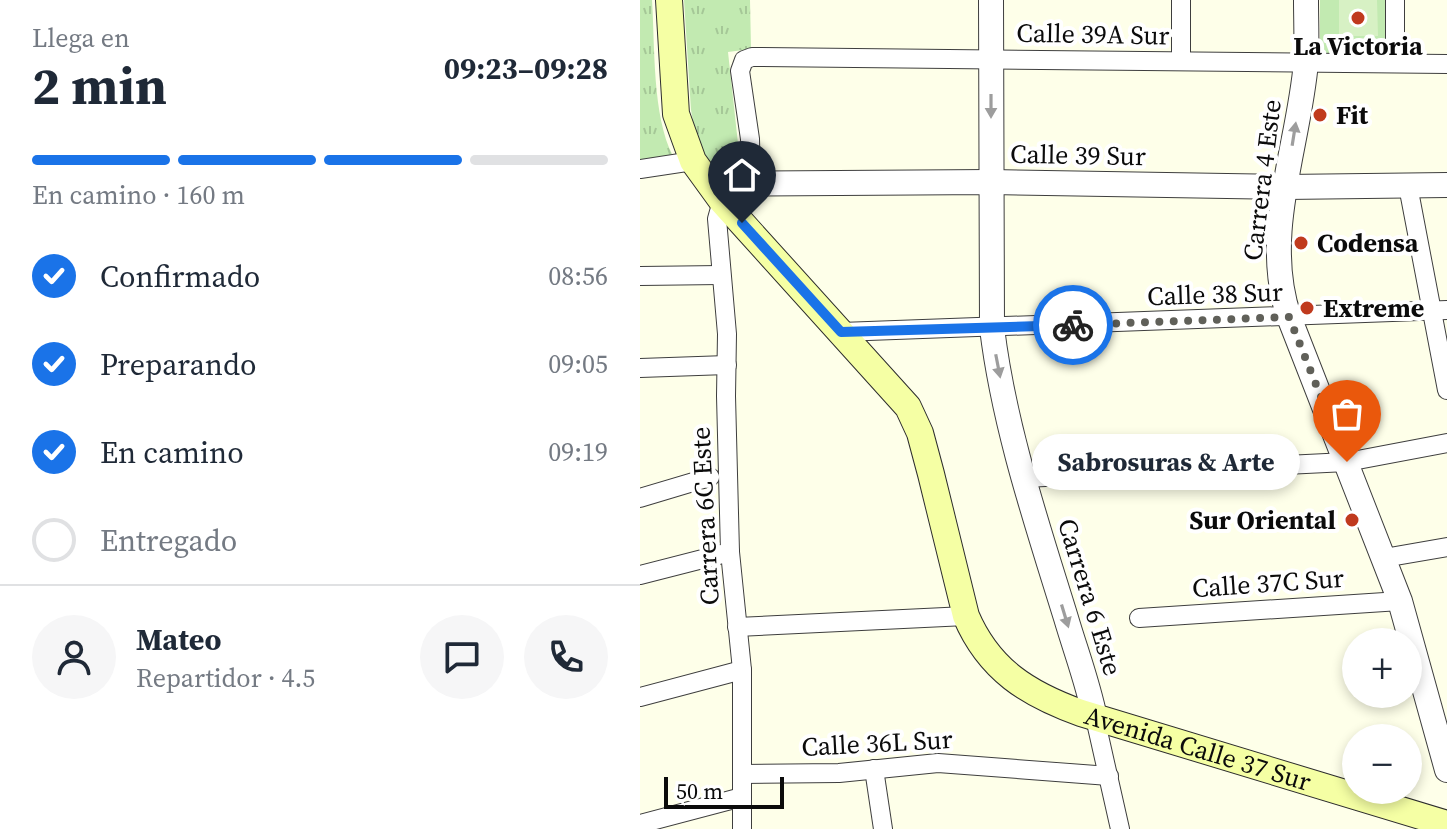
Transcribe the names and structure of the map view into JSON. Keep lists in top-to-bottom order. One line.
{"streets":{"main road":["Avenida Calle 37 Sur"],"street":["Calle 39A Sur","Calle 39 Sur","Carrera 4 Este","Calle 38 Sur","Carrera 6C Este","Calle 37C Sur","Carrera 6 Este","Calle 36L Sur"]},"crossings":[["Calle 39A Sur","Calle 39 Sur"],["Calle 39A Sur","Carrera 4 Este"],["Calle 39A Sur","Carrera 6 Este"],["Calle 39 Sur","Carrera 4 Este"],["Calle 39 Sur","Carrera 6C Este"],["Calle 39 Sur","Carrera 6 Este"],["Carrera 4 Este","Calle 38 Sur"],["Carrera 4 Este","Calle 37C Sur"],["Calle 38 Sur","Carrera 6 Este"],["Carrera 6C Este","Calle 36L Sur"],["Carrera 6 Este","Calle 36L Sur"],["Carrera 6 Este","Avenida Calle 37 Sur"]],"one_way":["Carrera 6 Este"],"places":["La Victoria","Fit","Codensa","Extreme","Sabrosuras & Arte","Sur Oriental"],"scale_bar":"50 m","page":{"heading":["2 min","Llega en","09:23–09:28"],"panel":["Mateo","Repartidor · 4.5"],"bar":"En camino · 160 m","list":[["Confirmado","08:56"],["Preparando","09:05"],["En camino","09:19"],"Entregado"],"bubble":"Sabrosuras & Arte","map_buttons":["+","−"],"scale":"50 m"}}
